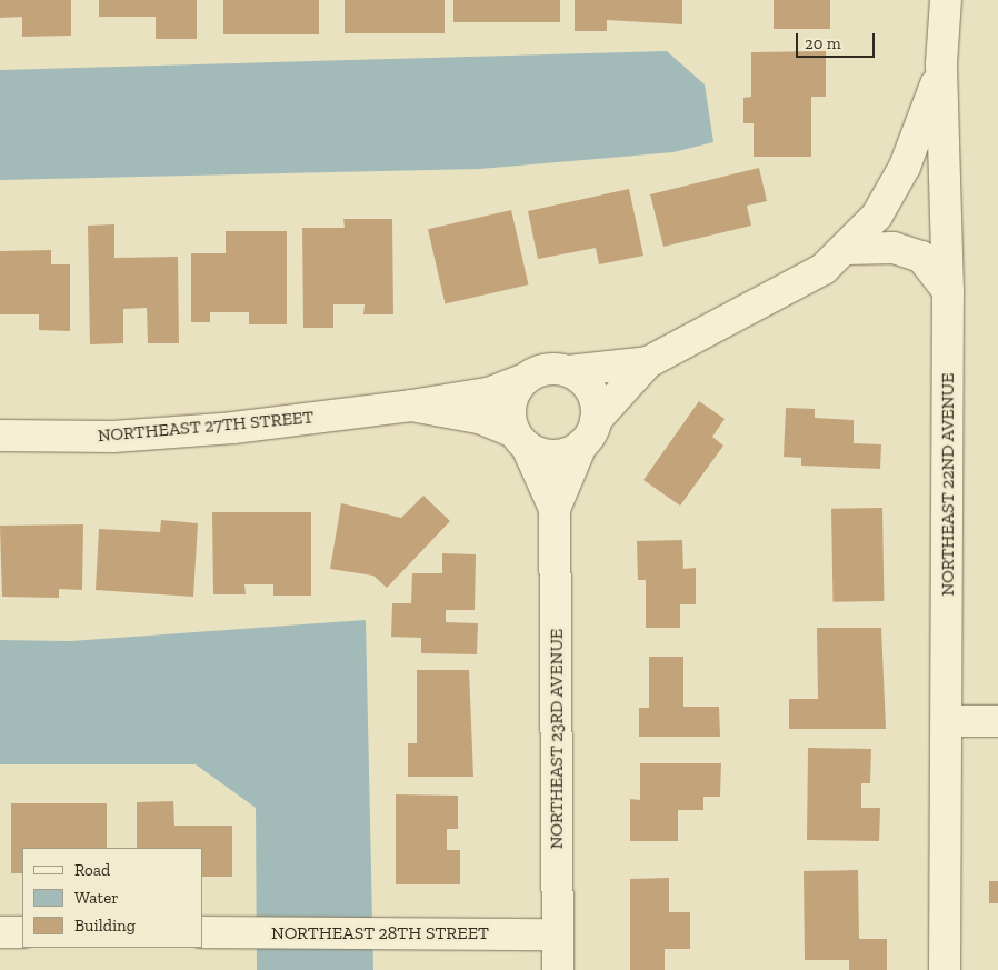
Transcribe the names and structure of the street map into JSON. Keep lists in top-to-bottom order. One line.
{"streets":{"street":["NORTHEAST 27TH STREET","NORTHEAST 22ND AVENUE","NORTHEAST 23RD AVENUE","NORTHEAST 28TH STREET"]},"crossings":[["NORTHEAST 27TH STREET","NORTHEAST 23RD AVENUE"],["NORTHEAST 23RD AVENUE","NORTHEAST 28TH STREET"]],"legend":["Road","Water","Building"],"scale_bar":"20 m"}
